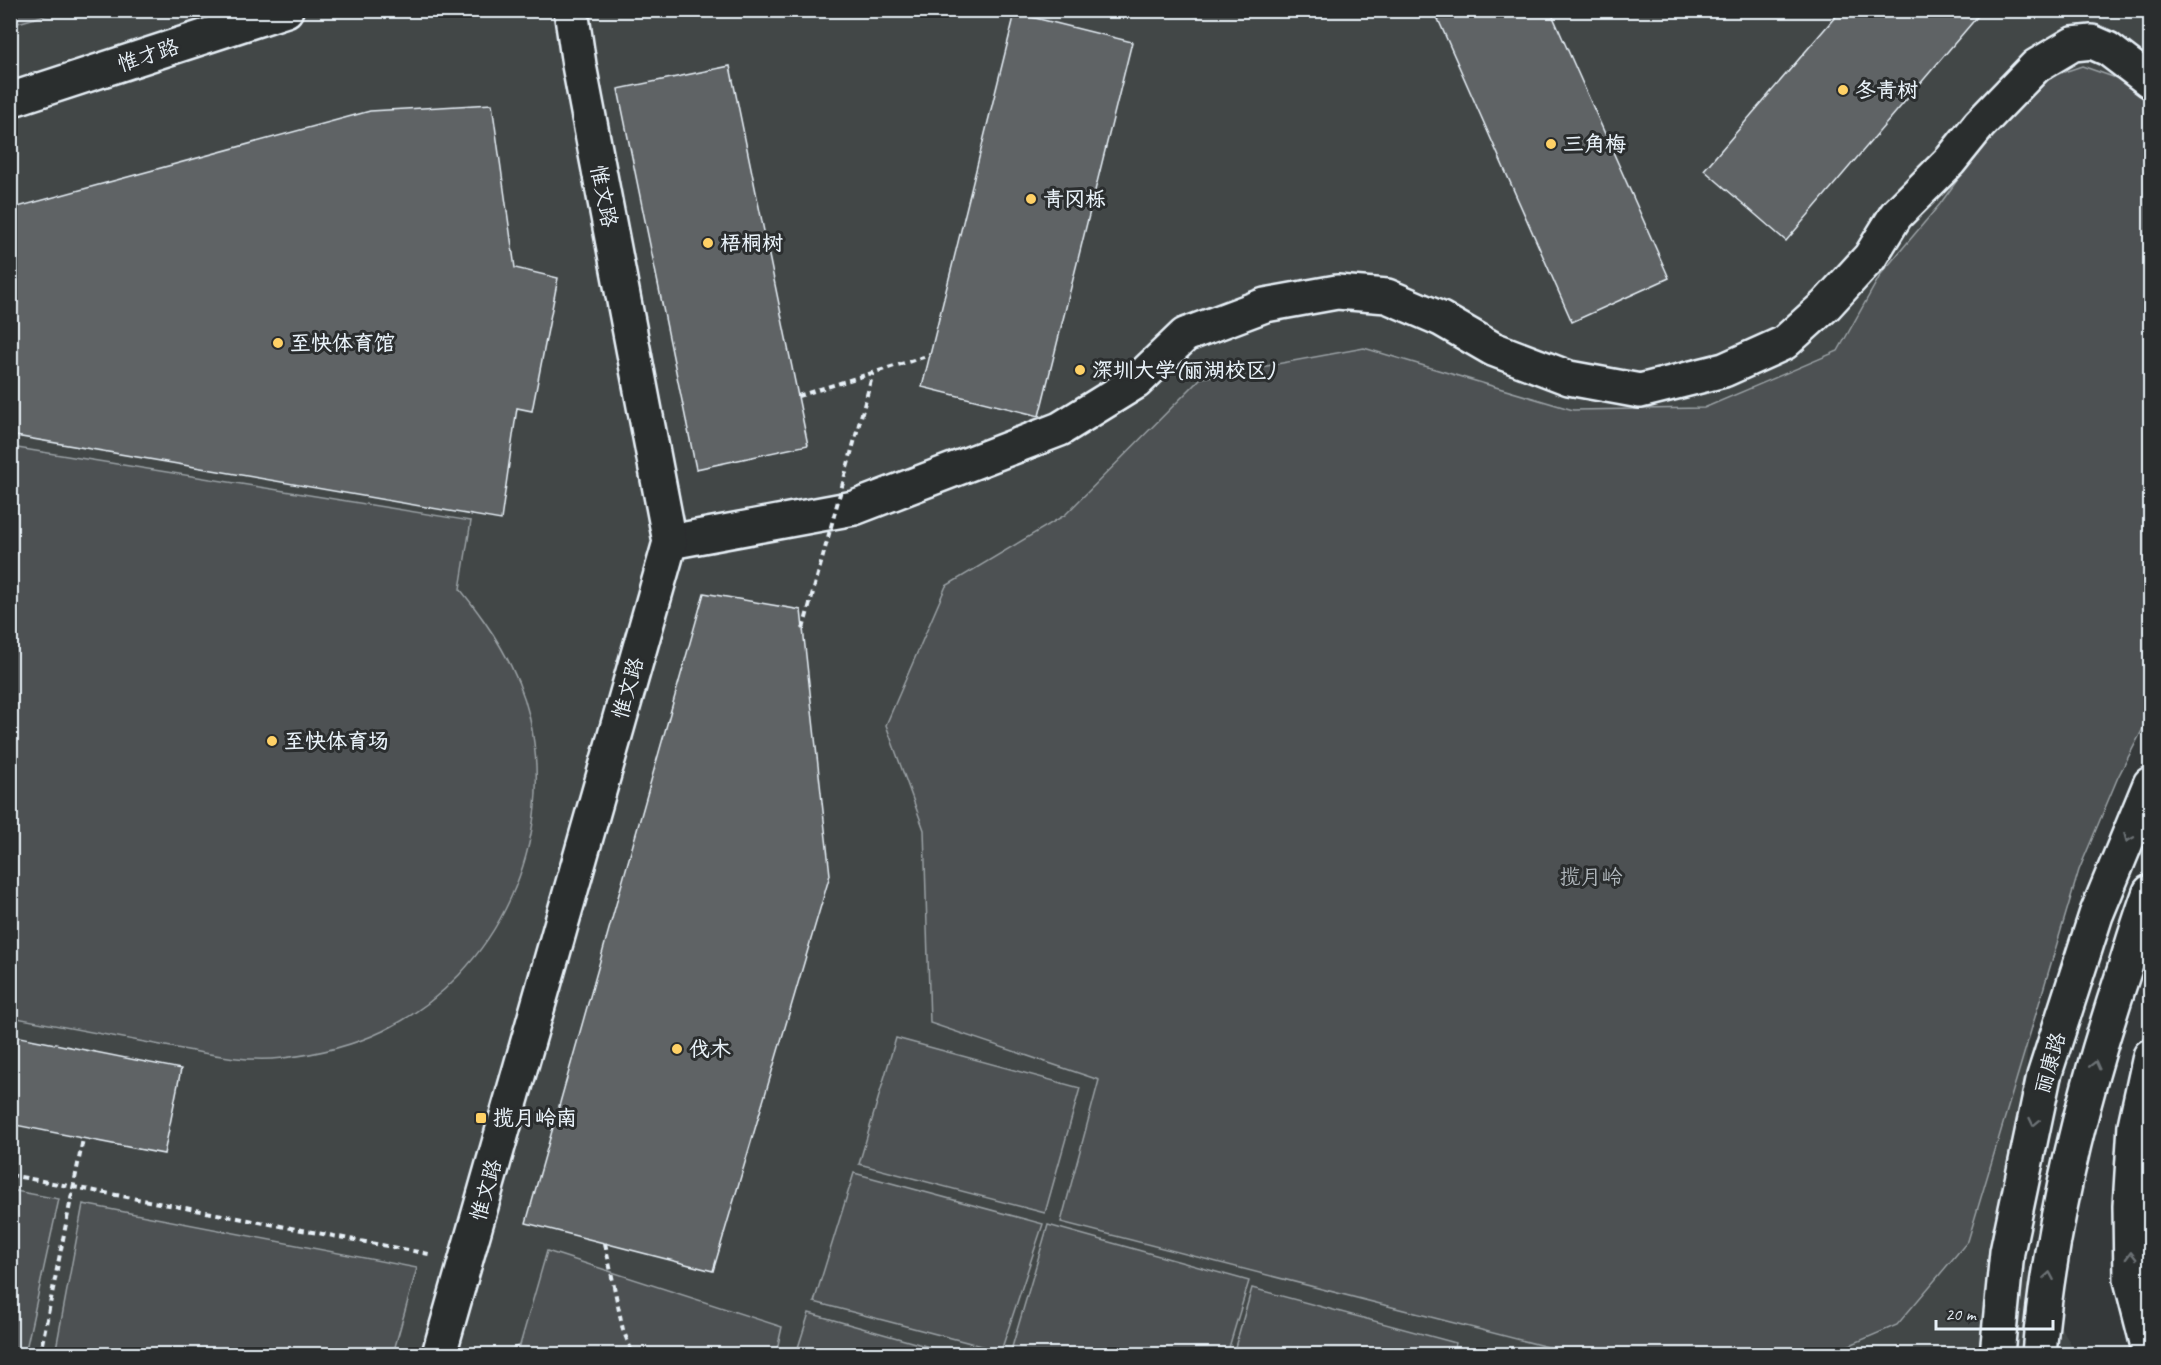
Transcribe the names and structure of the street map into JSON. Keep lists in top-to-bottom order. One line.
{"streets":{"street":["惟才路","惟文路","丽康路"]},"parks":["揽月岭"],"places":{"other":["冬青树","三角梅","青冈栎","梧桐树","至快体育馆","深圳大学(丽湖校区)","至快体育场","伐木"],"transit":["揽月岭南"]},"scale_bar":"20 m"}
